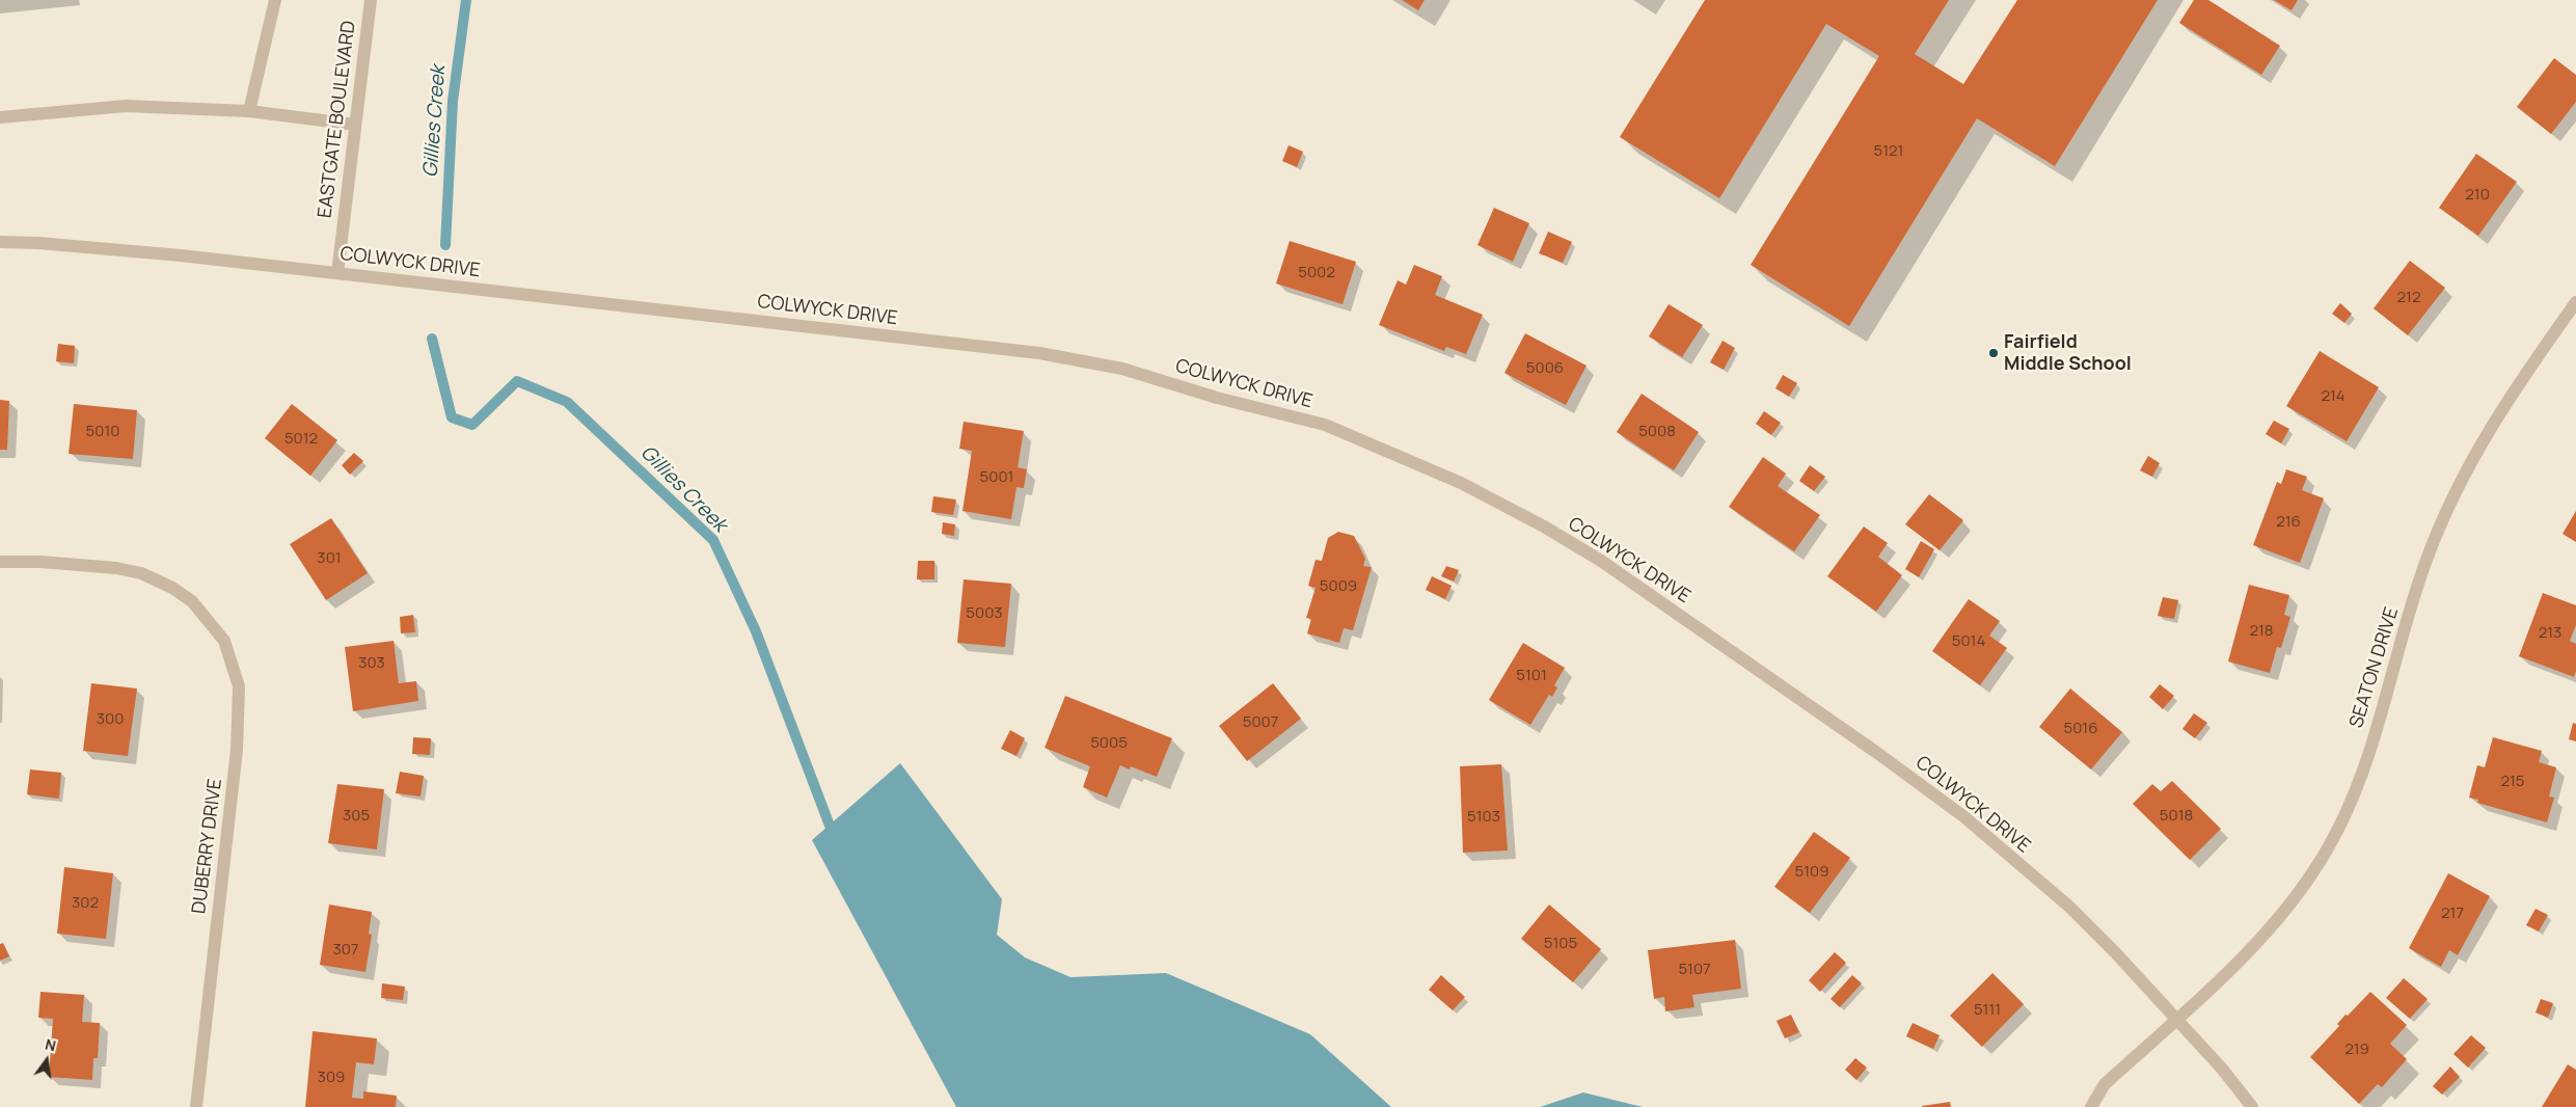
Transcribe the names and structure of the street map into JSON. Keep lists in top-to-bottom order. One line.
{"streets":{"street":["EASTGATE BOULEVARD","COLWYCK DRIVE","SEATON DRIVE","DUBERRY DRIVE"]},"crossings":[["EASTGATE BOULEVARD","COLWYCK DRIVE"],["COLWYCK DRIVE","SEATON DRIVE"]],"water":["Gillies Creek"],"places":["Fairfield Middle School"],"house_numbers":["5121","210","5002","212","5006","214","5010","5008","5012","5001","216","301","5009","5003","218","213","5014","303","5101","300","5007","5016","5005","215","305","5018","5103","5109","302","217","5105","307","5107","5111","219","309"],"north":"top"}
